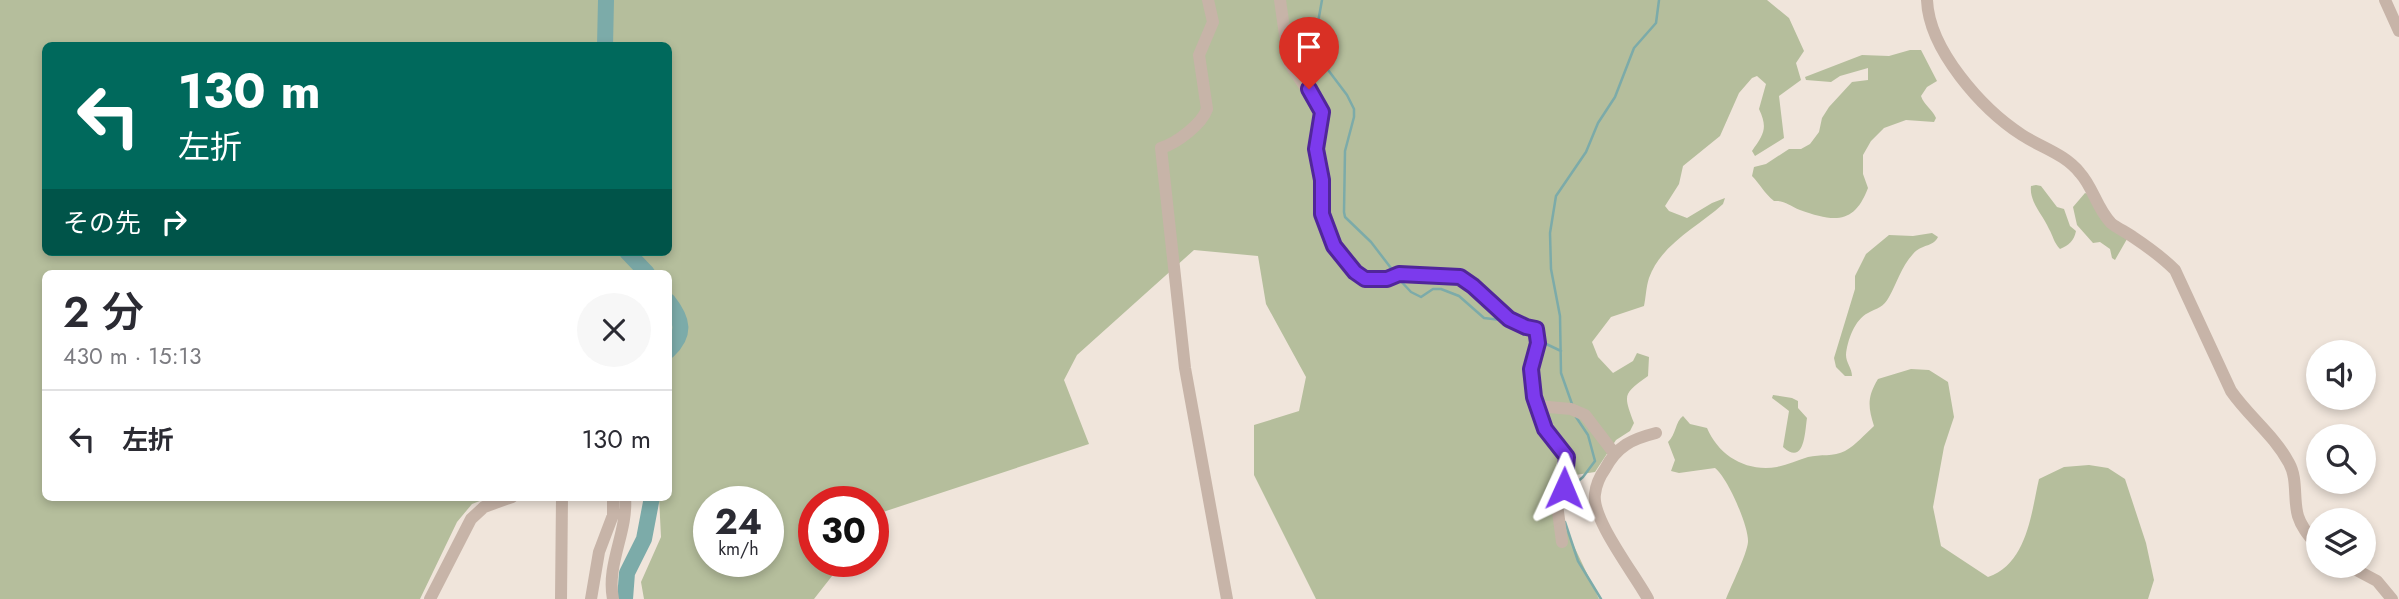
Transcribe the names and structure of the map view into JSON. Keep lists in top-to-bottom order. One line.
{"page":{"turn":["130 m","左折"],"then":"その先","heading":["2 分","430 m · 15:13"],"list":[{"name":"左折","value":"130 m"}],"speed":"24 km/h","limit":"30"}}
